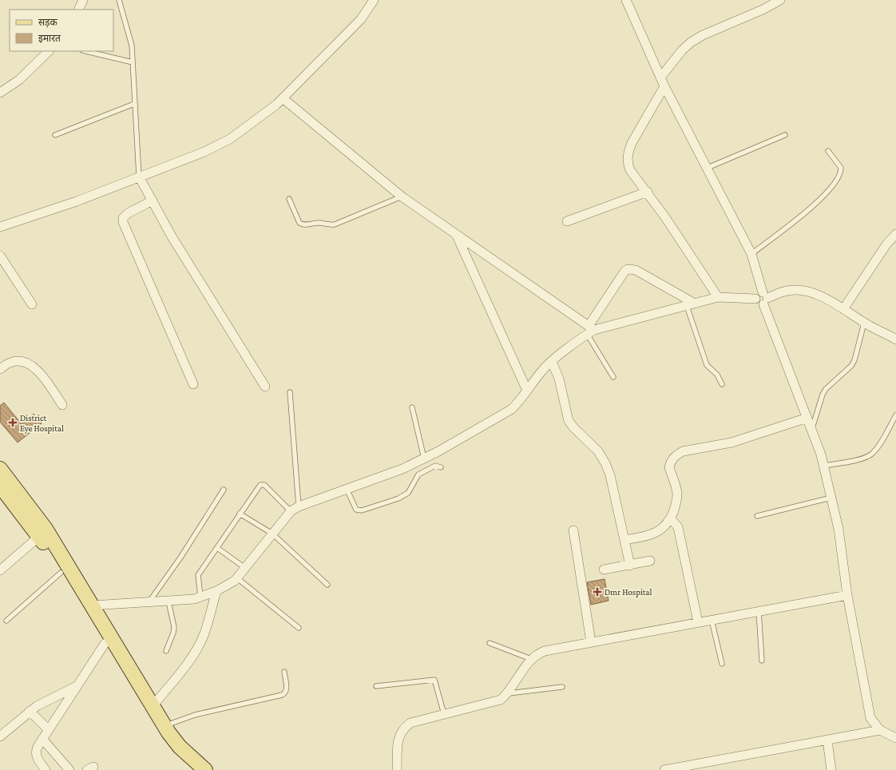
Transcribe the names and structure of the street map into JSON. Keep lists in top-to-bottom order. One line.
{"places":{"health":["District Eye Hospital","Dmr Hospital"]},"legend":["सड़क","इमारत"]}
